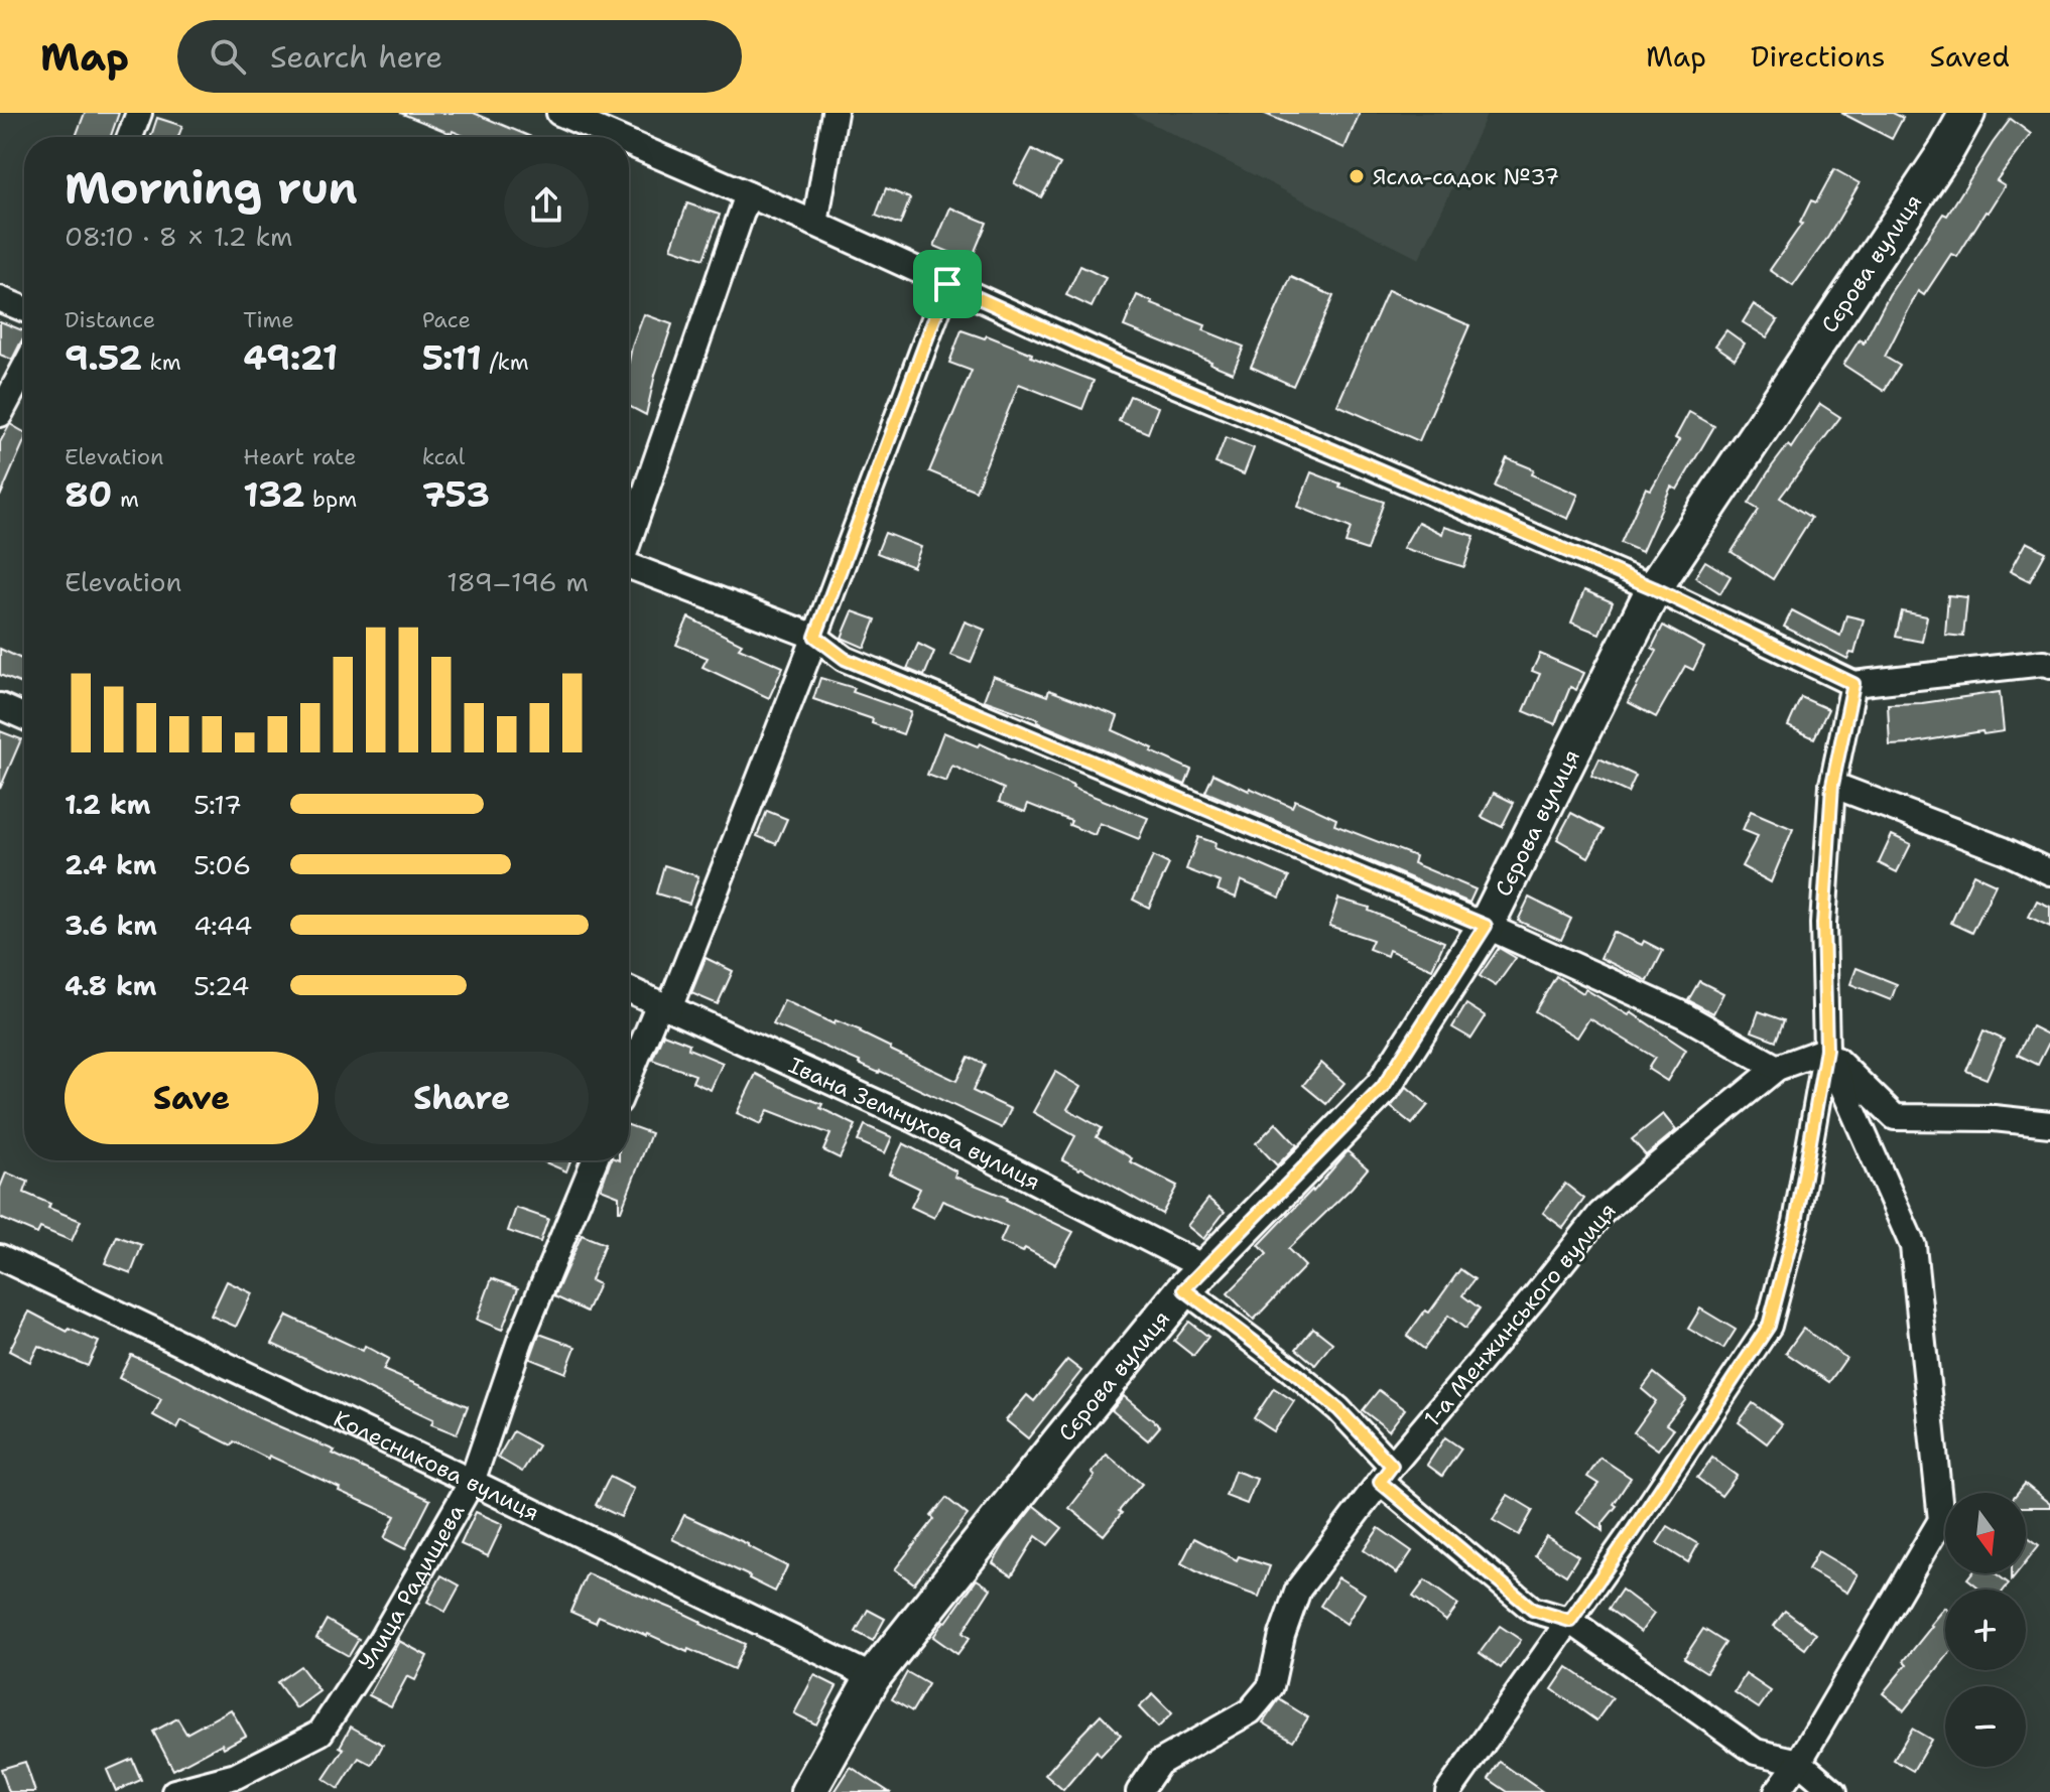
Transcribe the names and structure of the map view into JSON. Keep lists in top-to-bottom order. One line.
{"streets":{"street":["Сєрова вулиця","Івана Земнухова вулиця","1-а Менжинського вулиця","Колесникова вулиця","Улица Радищева"]},"crossings":[["Сєрова вулиця","Івана Земнухова вулиця"],["Сєрова вулиця","Колесникова вулиця"],["Івана Земнухова вулиця","1-а Менжинського вулиця"],["Колесникова вулиця","Улица Радищева"]],"places":["Ясла-садок №37"],"north":"bottom","page":{"header":"Map","search":"Search here","nav":["Map","Directions","Saved"],"heading":["Morning run","08:10 · 8 × 1.2 km"],"stats":[["Distance","9.52 km"],["Time","49:21"],["Pace","5:11 /km"],["Elevation","80 m"],["Heart rate","132 bpm"],["kcal","753"]],"chart":["Elevation","189–196 m"],"list":[{"name":"1.2 km","note":"5:17"},{"name":"2.4 km","note":"5:06"},{"name":"3.6 km","note":"4:44"},{"name":"4.8 km","note":"5:24"}],"buttons":["Save","Share"],"map_buttons":["+","−"]}}
